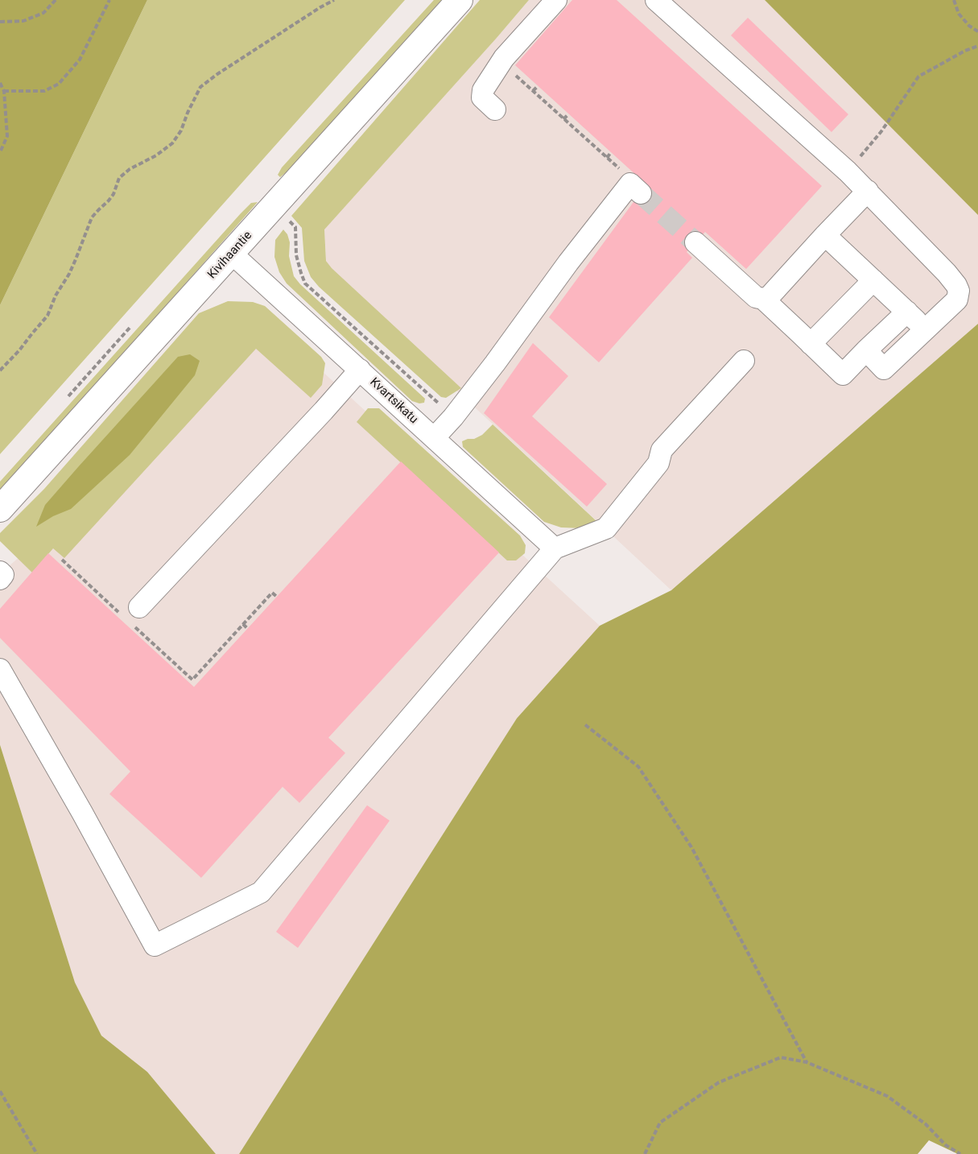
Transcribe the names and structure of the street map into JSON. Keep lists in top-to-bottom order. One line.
{"streets":{"main road":["Kivihaantie"],"street":["Kvartsikatu"]},"crossings":[["Kivihaantie","Kvartsikatu"]]}
